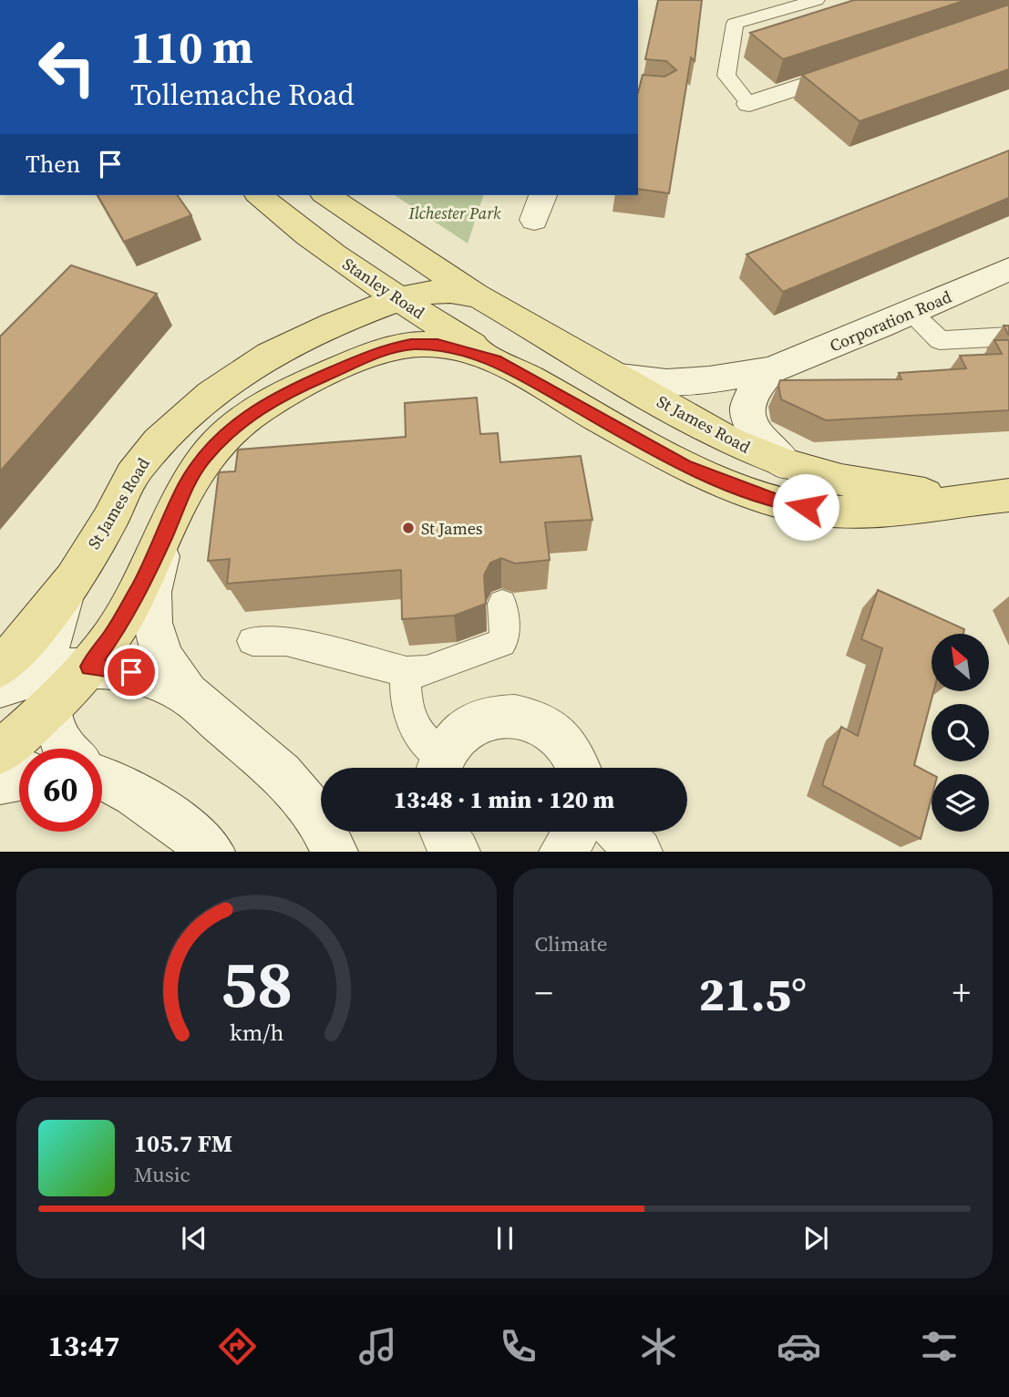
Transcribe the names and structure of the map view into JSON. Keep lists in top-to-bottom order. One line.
{"streets":{"main road":["Stanley Road","St James Road"],"street":["Corporation Road"]},"crossings":[["Stanley Road","St James Road"],["Corporation Road","St James Road"]],"parks":["Ilchester Park"],"places":["St James"],"north":"top left","page":{"turn":["110 m","Tollemache Road"],"then":"Then","limit":"60","trip":"13:48 · 1 min · 120 m","tile":"Climate","heat":["−","21.5°","+"],"song":["105.7 FM","Music"],"tabs":"13:47","gauge":["58","km/h"]}}
